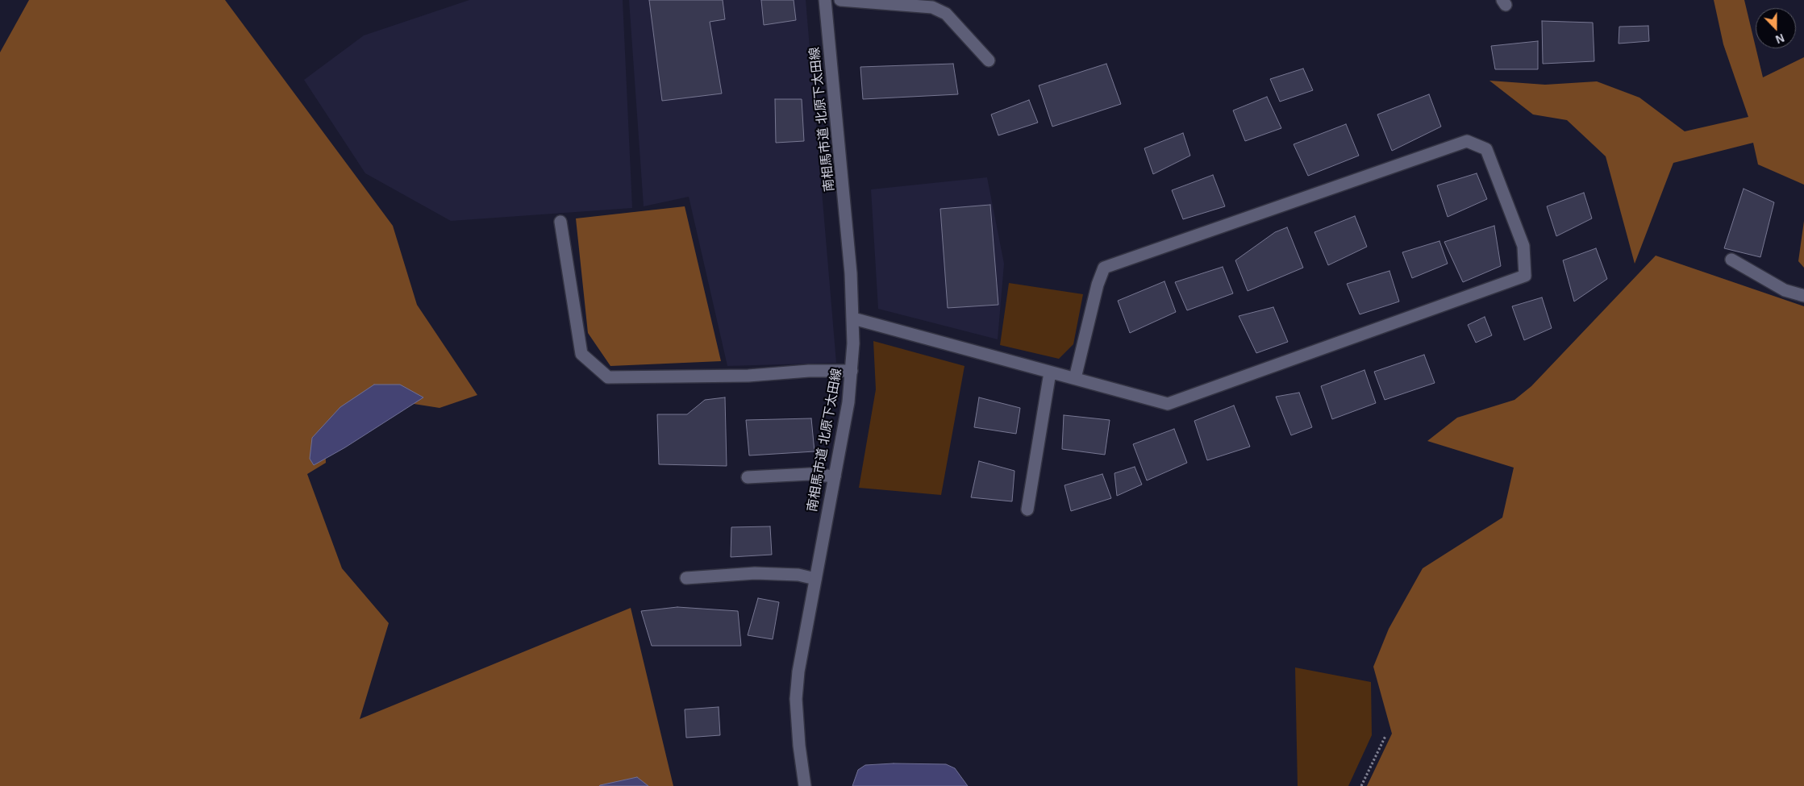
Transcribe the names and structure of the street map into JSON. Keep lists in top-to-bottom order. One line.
{"streets":{"street":["南相馬市道 北原下太田線"]},"north":"bottom"}
